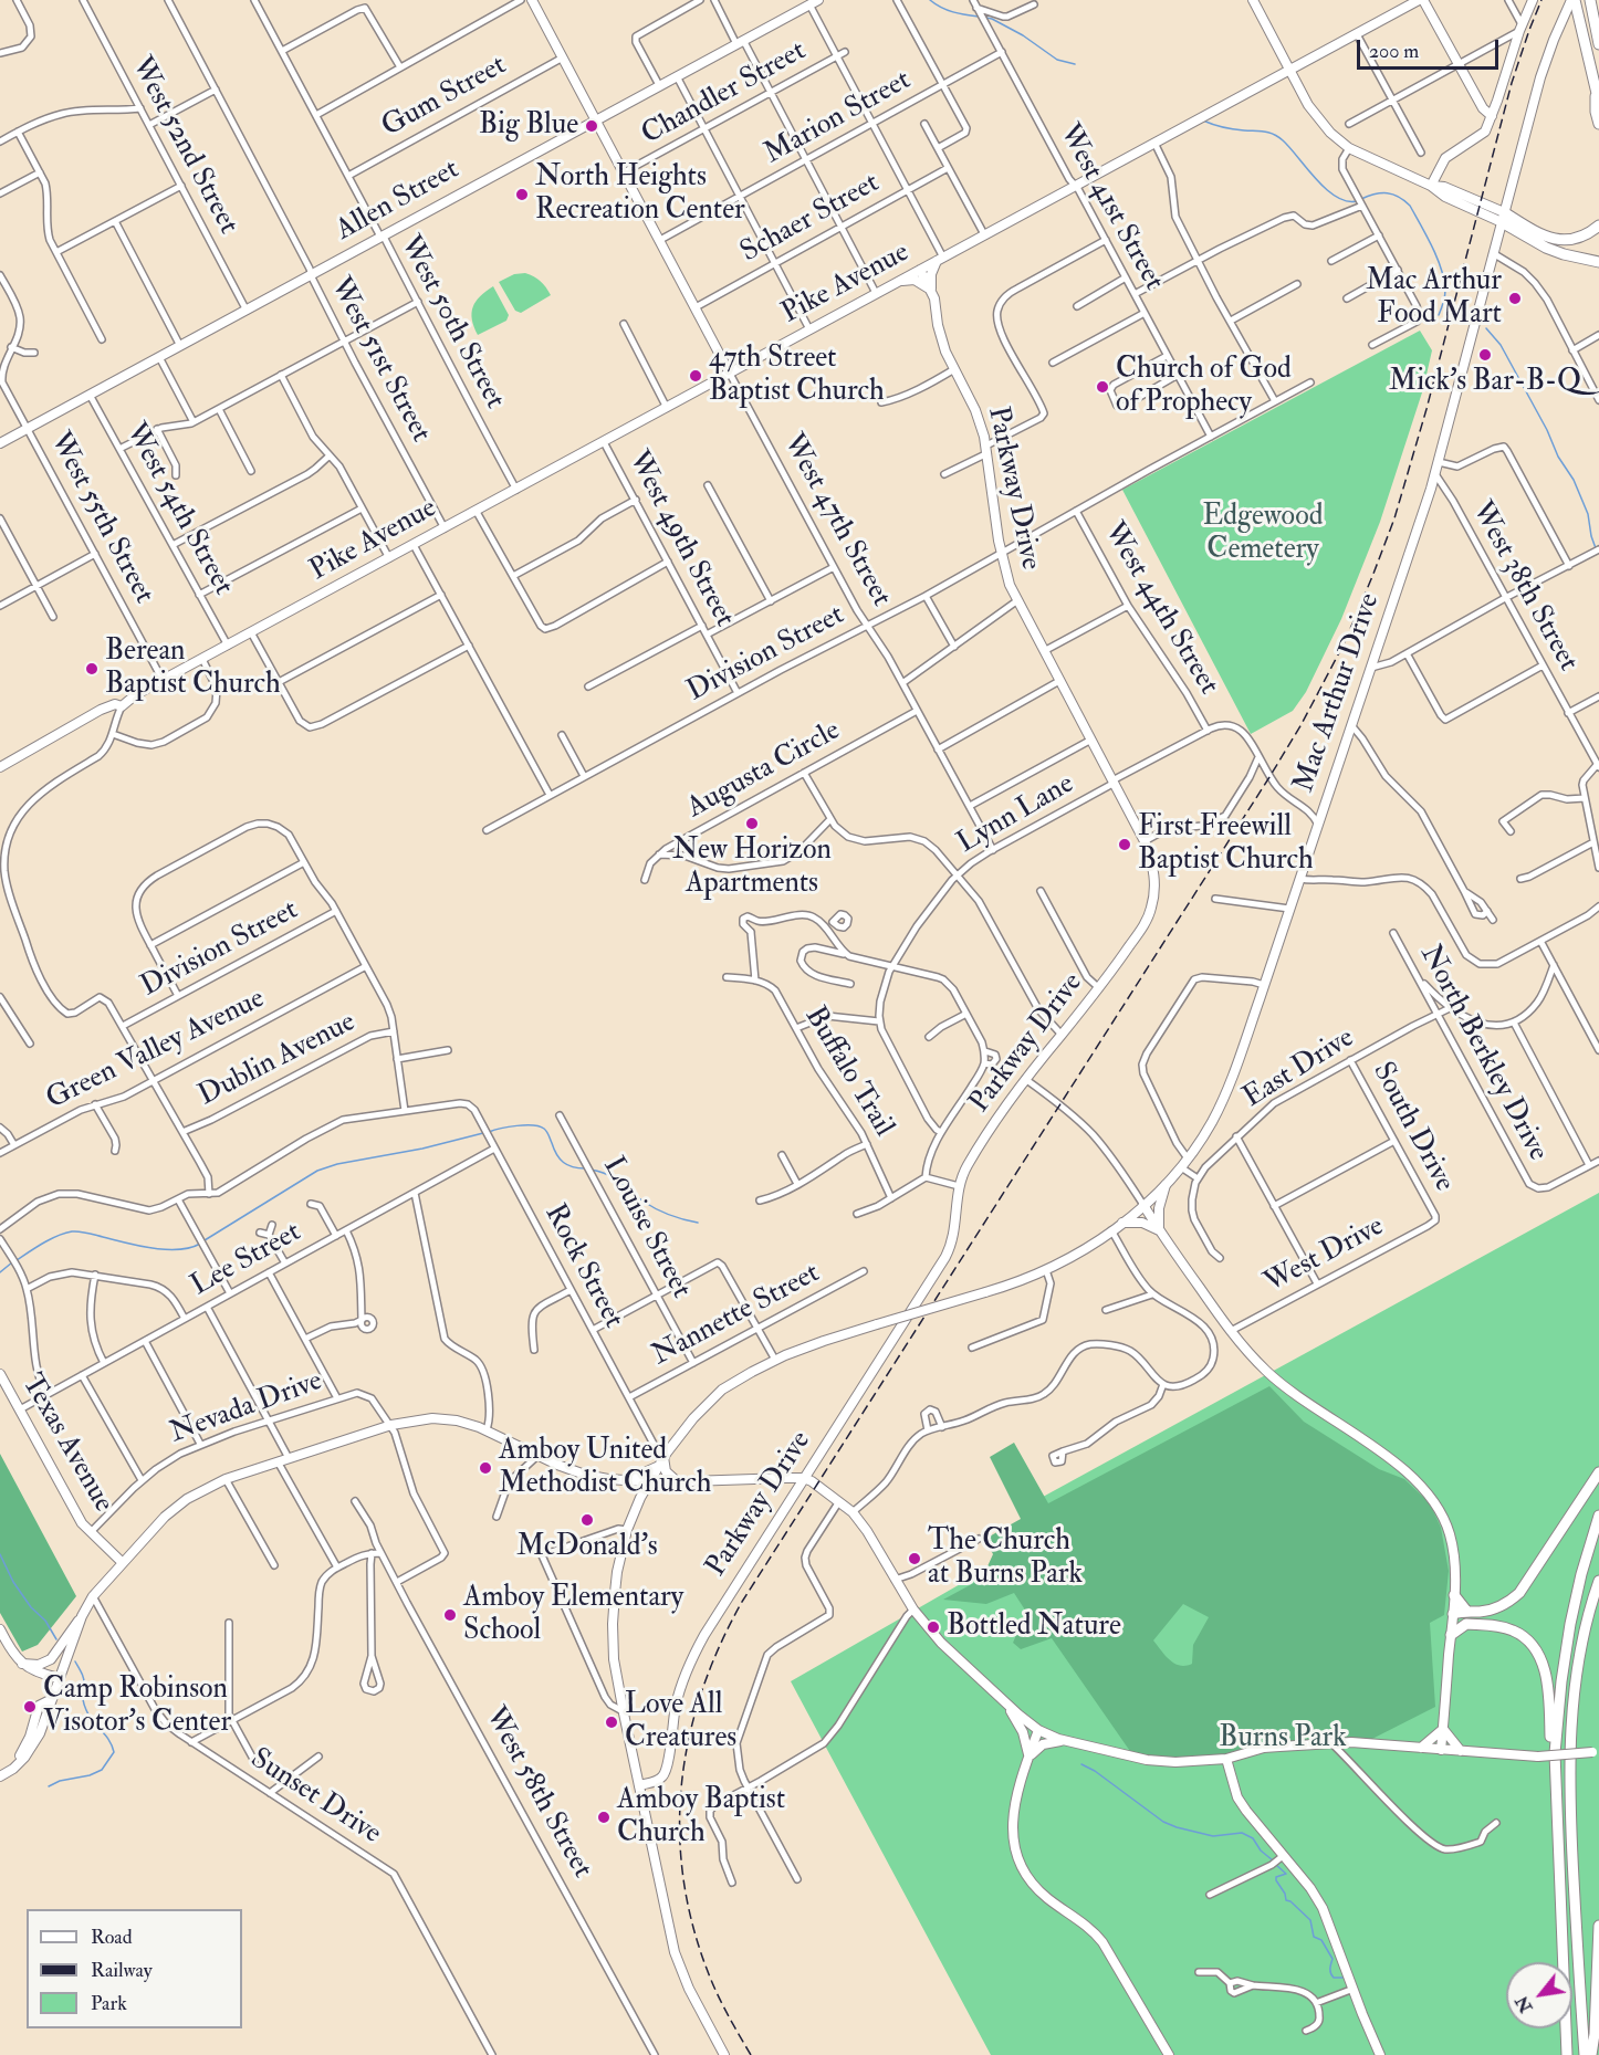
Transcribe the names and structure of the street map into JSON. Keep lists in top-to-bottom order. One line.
{"streets":{"main road":["Mac Arthur Drive"],"street":["Chandler Street","Gum Street","Marion Street","West 52nd Street","Allen Street","West 41st Street","Schaer Street","Pike Avenue","West 50th Street","West 51st Street","Parkway Drive","West 54th Street","West 55th Street","West 47th Street","West 49th Street","West 38th Street","West 44th Street","Division Street","Augusta Circle","Lynn Lane","Green Valley Avenue","North Berkley Drive","Dublin Avenue","East Drive","Buffalo Trail","South Drive","Louise Street","West Drive","Lee Street","Rock Street","Nannette Street","Nevada Drive","Texas Avenue","West 58th Street","Sunset Drive"]},"crossings":[["Chandler Street","West 47th Street"],["Gum Street","West 50th Street"],["Gum Street","West 47th Street"],["Marion Street","West 41st Street"],["Marion Street","West 47th Street"],["West 52nd Street","Allen Street"],["Allen Street","West 50th Street"],["Allen Street","West 51st Street"],["Allen Street","West 54th Street"],["Allen Street","West 55th Street"],["Allen Street","West 47th Street"],["West 41st Street","Pike Avenue"],["West 41st Street","Division Street"],["Schaer Street","West 47th Street"],["Pike Avenue","West 50th Street"],["Pike Avenue","West 51st Street"],["Pike Avenue","Parkway Drive"],["Pike Avenue","West 54th Street"],["Pike Avenue","West 55th Street"],["Pike Avenue","West 47th Street"],["Pike Avenue","West 49th Street"],["Parkway Drive","Division Street"],["Parkway Drive","Mac Arthur Drive"],["Parkway Drive","Lynn Lane"],["West 47th Street","Division Street"],["West 47th Street","Augusta Circle"],["West 47th Street","Lynn Lane"],["West 49th Street","Division Street"],["West 38th Street","Mac Arthur Drive"],["West 44th Street","Division Street"],["West 44th Street","Lynn Lane"],["Mac Arthur Drive","Lynn Lane"],["Mac Arthur Drive","Rock Street"],["North Berkley Drive","East Drive"],["East Drive","South Drive"],["South Drive","West Drive"],["Louise Street","Nannette Street"],["Lee Street","Rock Street"],["Lee Street","Texas Avenue"],["Rock Street","Nannette Street"],["Nevada Drive","Texas Avenue"]],"parks":["Edgewood Cemetery","Burns Park"],"places":["Big Blue","North Heights Recreation Center","Mac Arthur Food Mart","Mick's Bar-B-Q","47th Street Baptist Church","Church of God of Prophecy","Berean Baptist Church","New Horizon Apartments","First Freewill Baptist Church","Amboy United Methodist Church","McDonald's","The Church at Burns Park","Amboy Elementary School","Bottled Nature","Camp Robinson Visotor's Center","Love All Creatures","Amboy Baptist Church"],"legend":["Road","Railway","Park"],"scale_bar":"200 m","north":"bottom left"}
